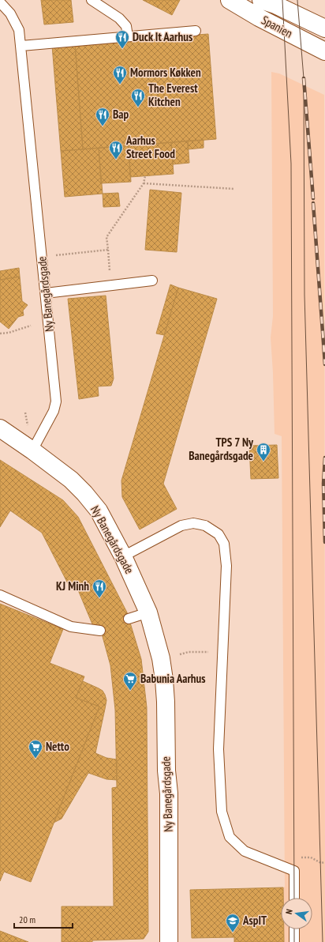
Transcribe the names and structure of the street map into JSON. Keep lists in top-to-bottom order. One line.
{"streets":{"street":["Spanien","Ny Banegårdsgade"]},"places":{"restaurant":["Duck It Aarhus","Mormors Køkken","The Everest Kitchen","Bap","Aarhus Street Food","KJ Minh"],"building":["TPS 7 Ny Banegårdsgade"],"supermarket":["Babunia Aarhus","Netto"],"school or university":["AspIT"]},"scale_bar":"20 m","north":"left"}
